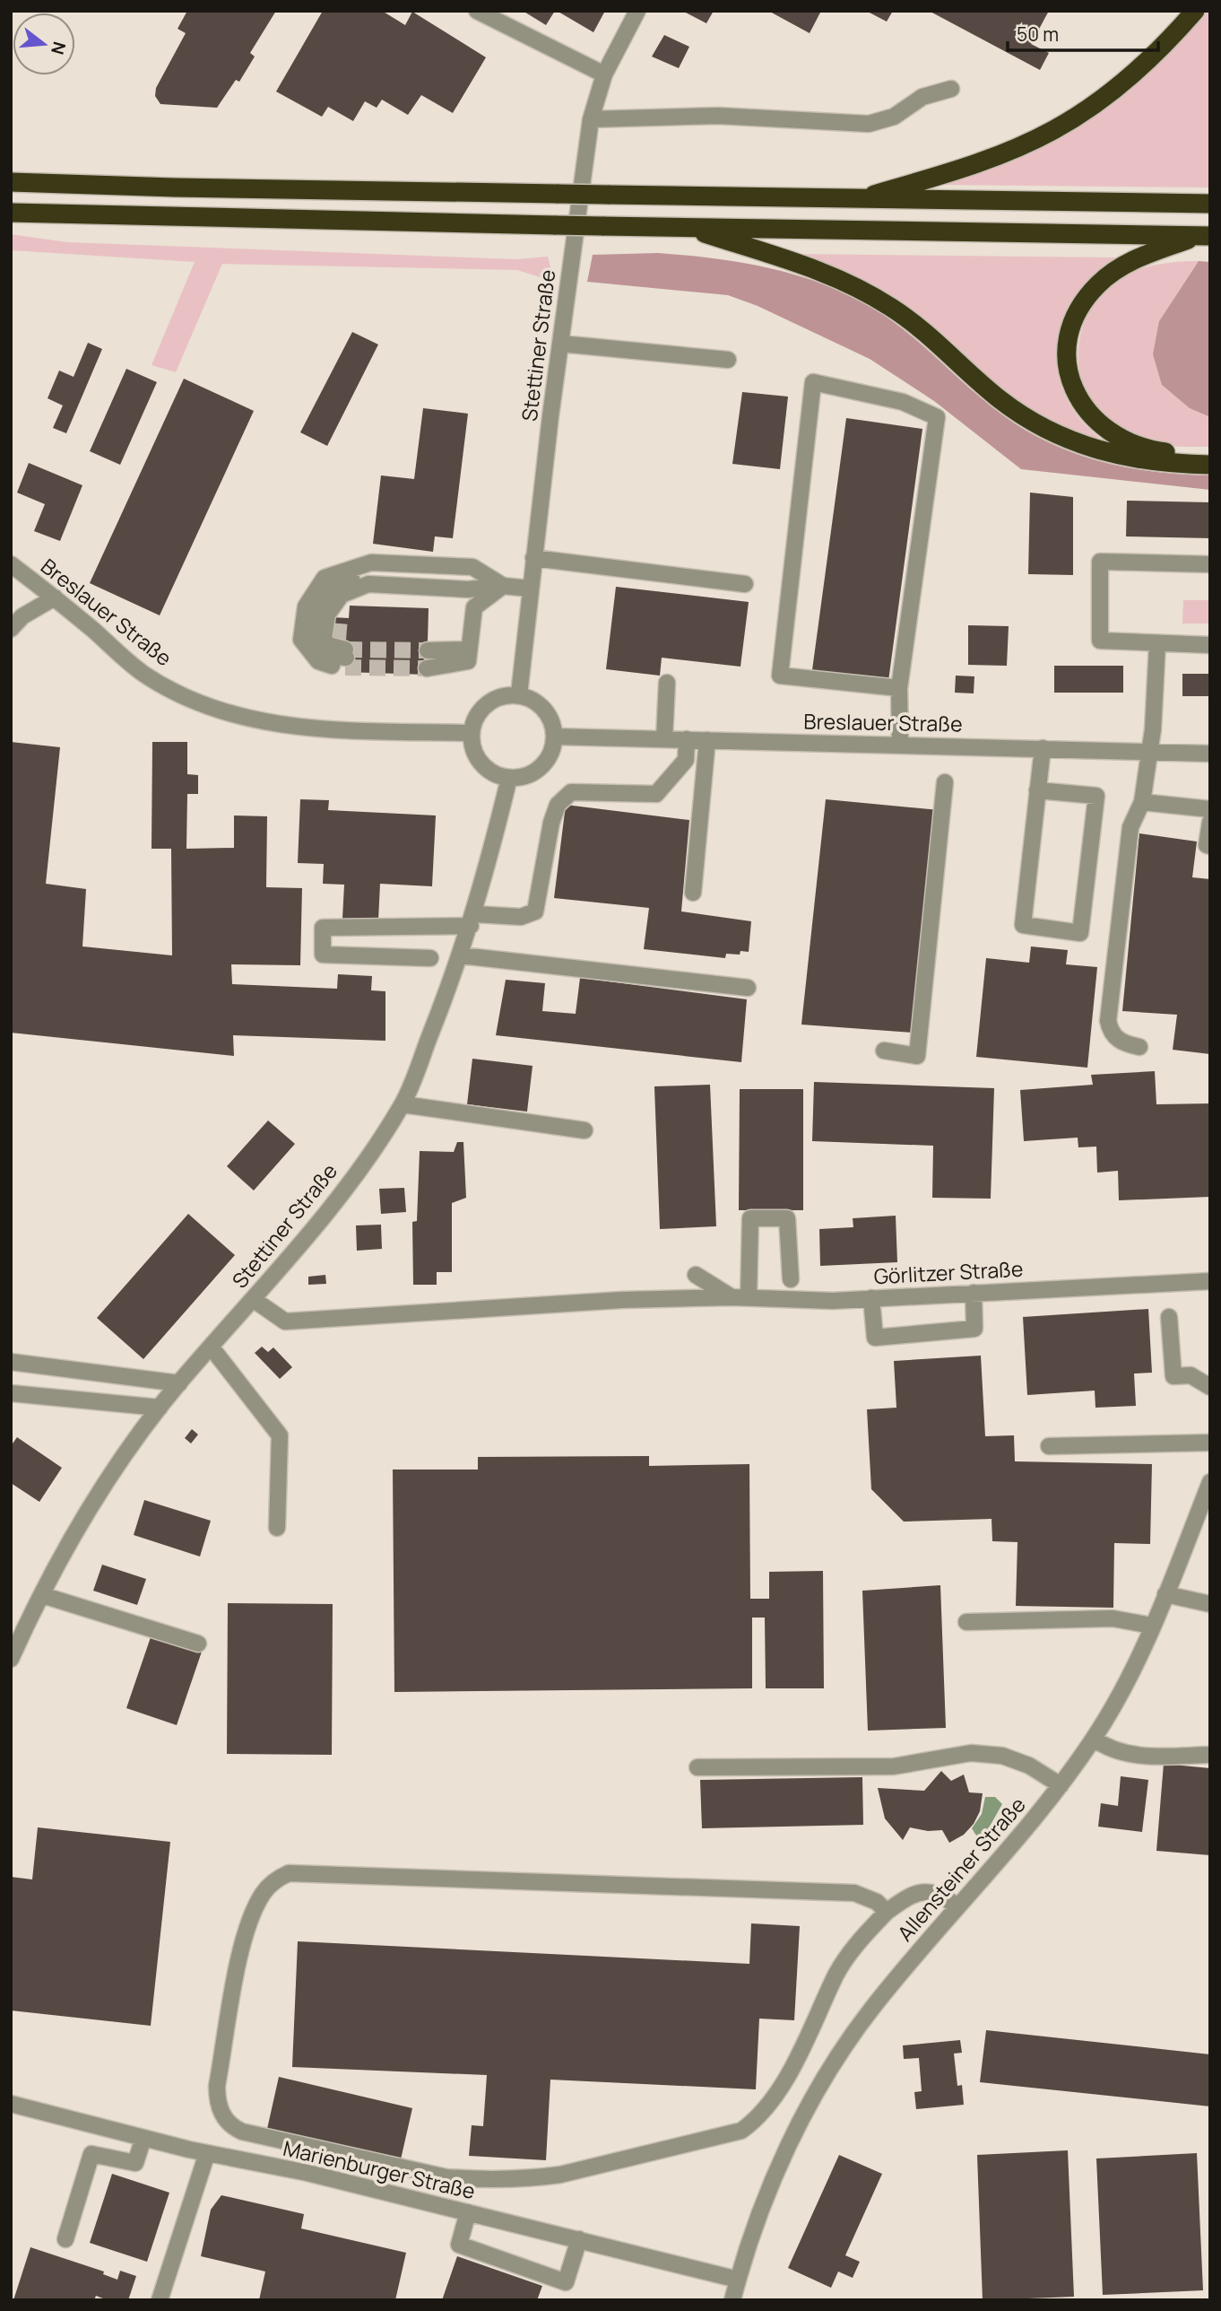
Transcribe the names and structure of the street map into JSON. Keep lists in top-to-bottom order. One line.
{"streets":{"street":["Stettiner Straße","Breslauer Straße","Görlitzer Straße","Allensteiner Straße","Marienburger Straße"]},"crossings":[["Stettiner Straße","Breslauer Straße"],["Allensteiner Straße","Marienburger Straße"]],"scale_bar":"50 m","north":"right"}
